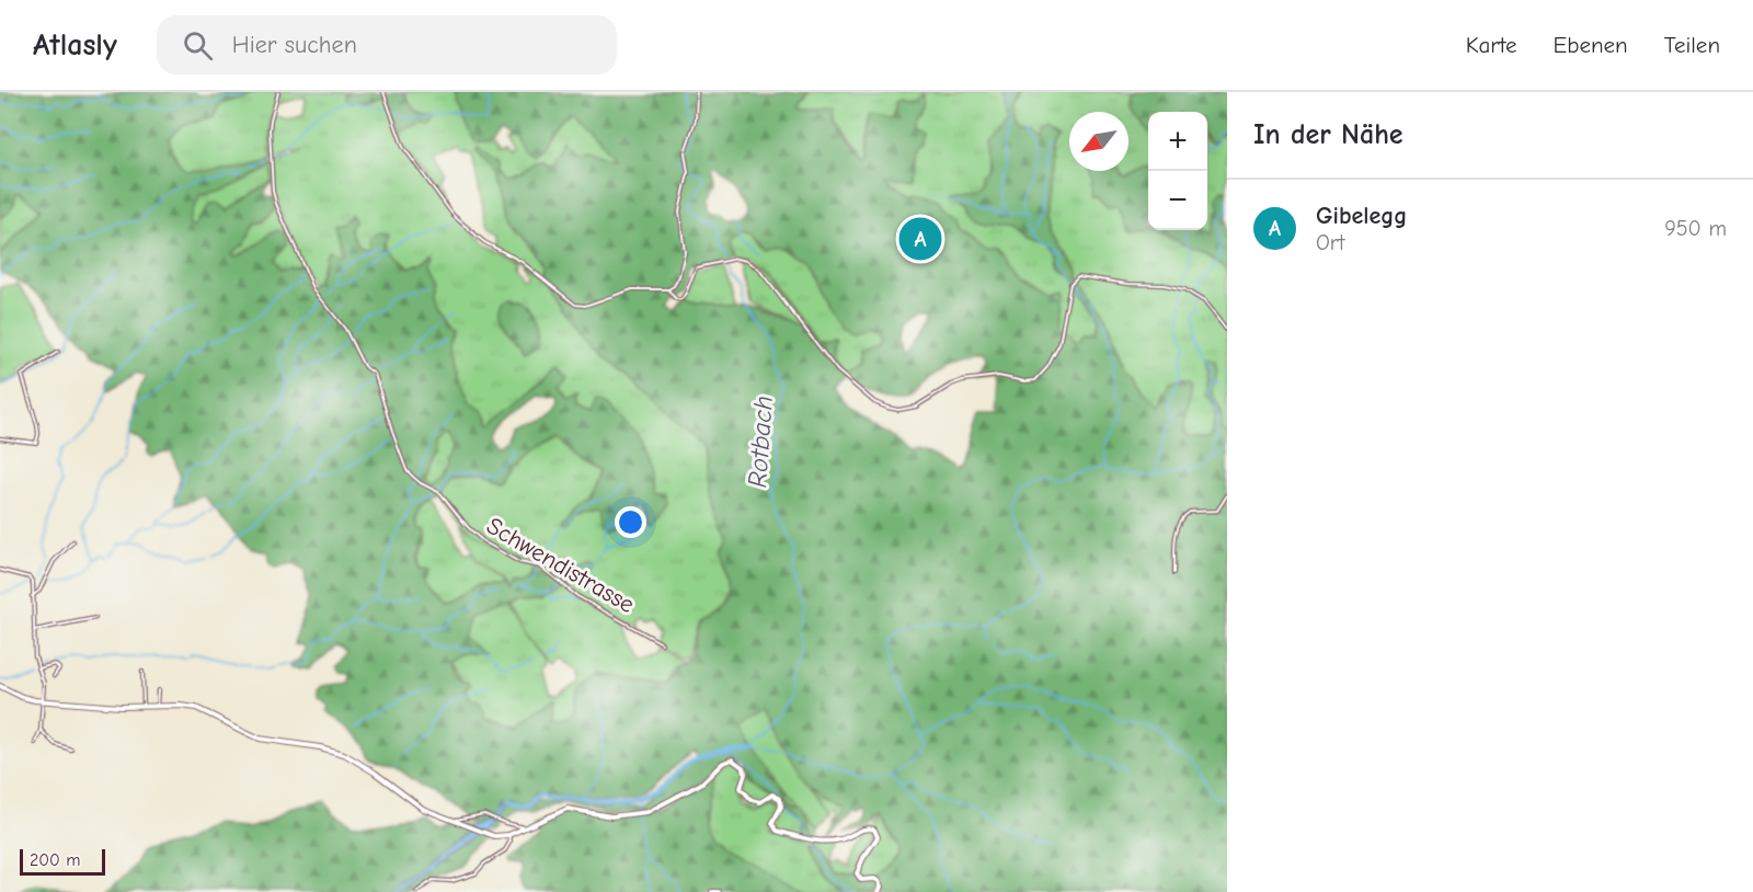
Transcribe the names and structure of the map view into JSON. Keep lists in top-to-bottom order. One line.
{"streets":{"street":["Schwendistrasse"]},"water":["Rotbach"],"scale_bar":"200 m","north":"bottom left","page":{"header":"Atlasly","search":"Hier suchen","nav":["Karte","Ebenen","Teilen"],"heading":"In der Nähe","map_buttons":["+","−"],"list":[{"mark":"A","name":"Gibelegg","note":"Ort","value":"950 m"}],"pins":"A","scale":"200 m"}}
